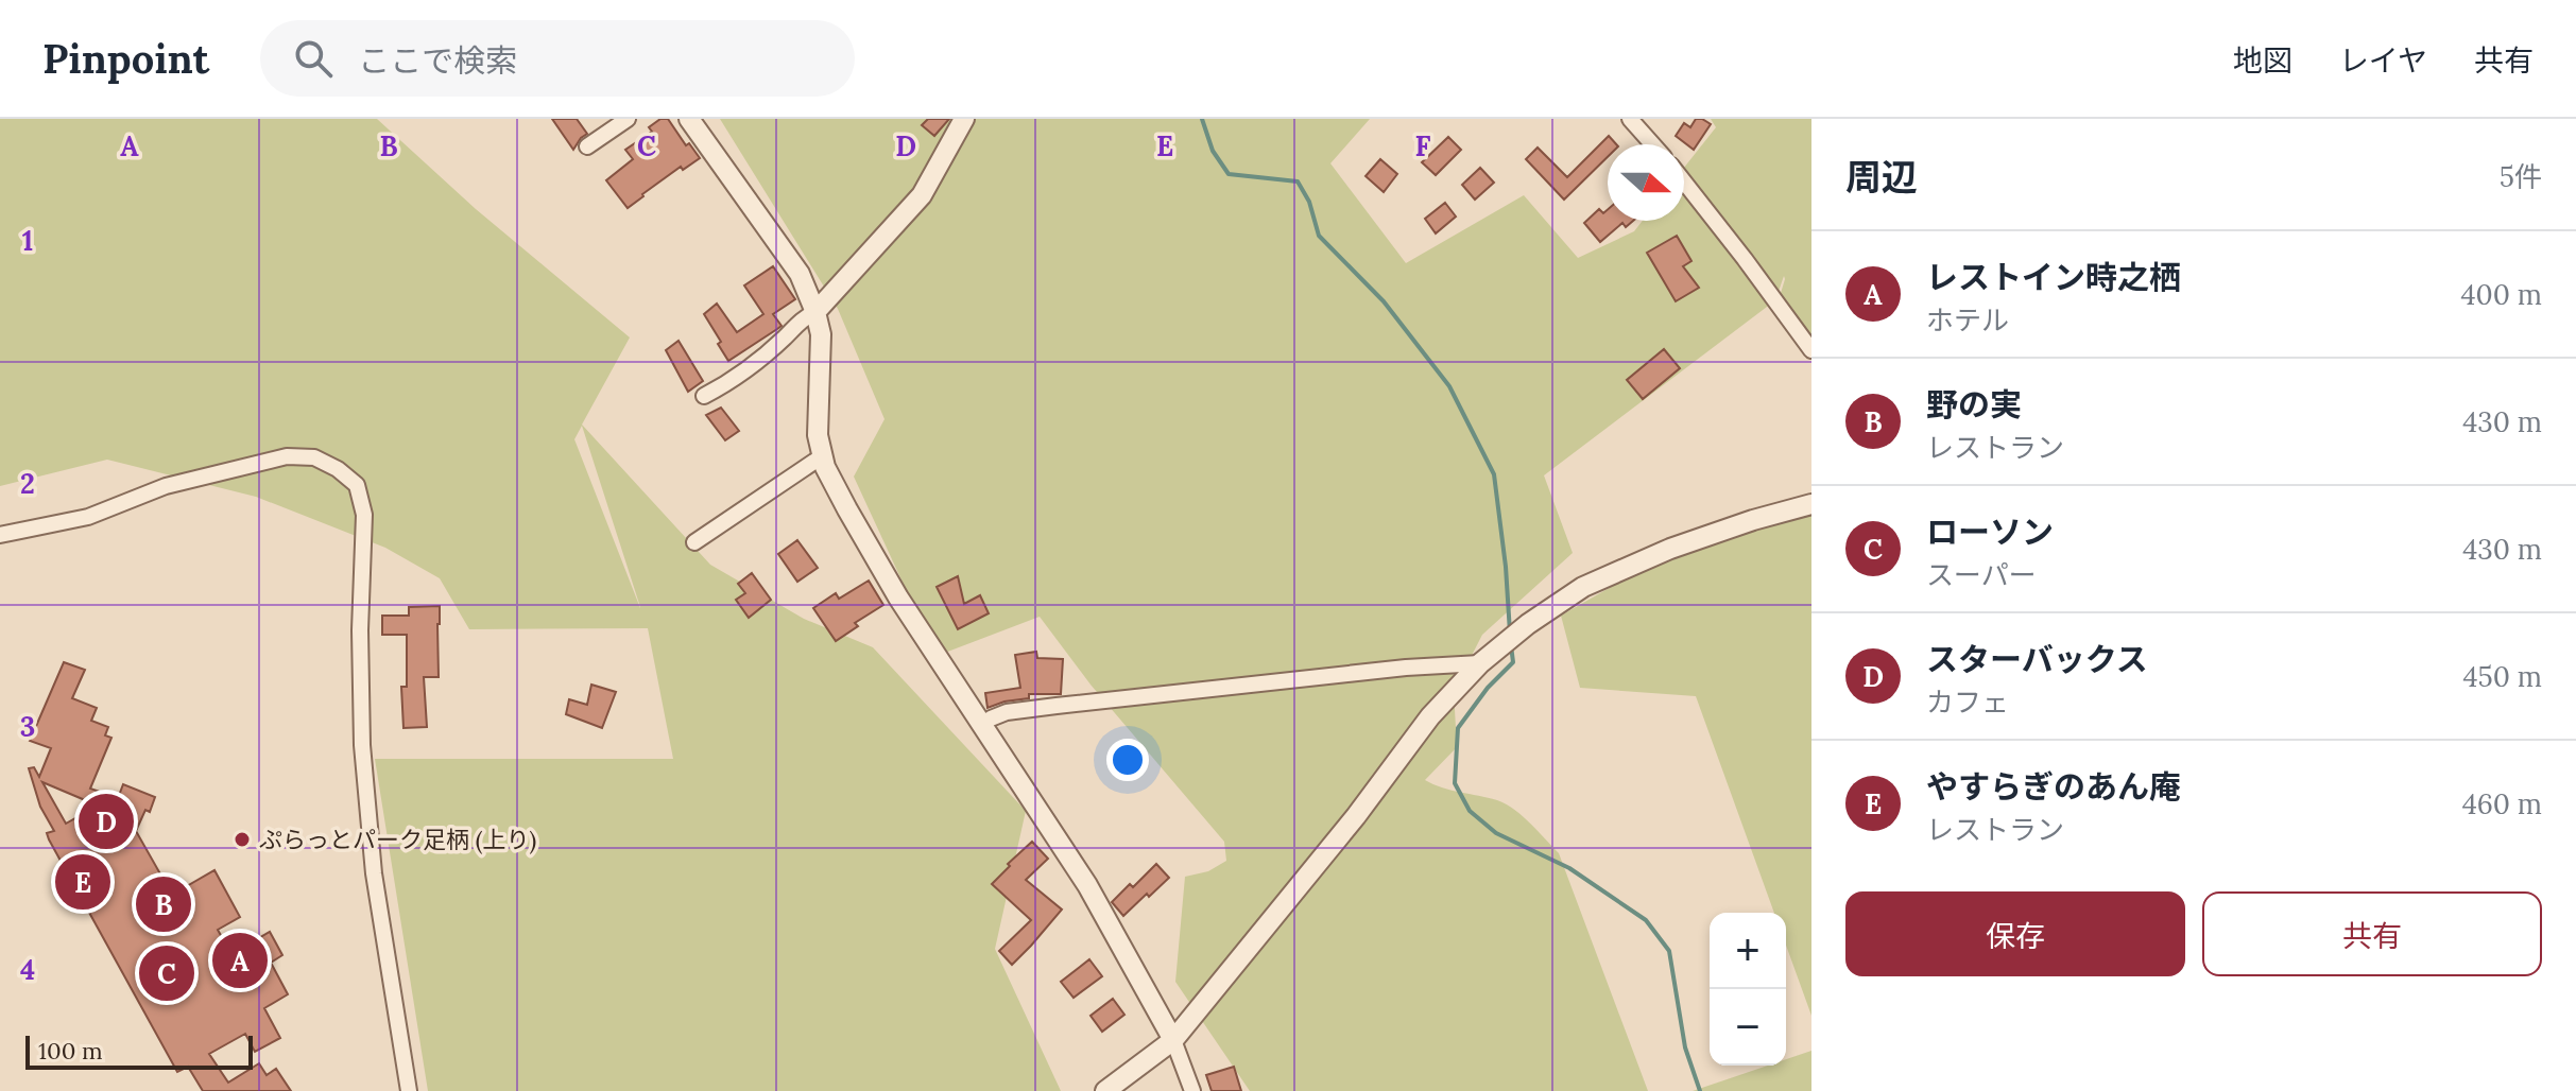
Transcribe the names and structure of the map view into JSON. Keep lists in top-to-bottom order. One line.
{"places":["ぷらっとパーク足柄 (上り)"],"scale_bar":"100 m","north":"right","page":{"header":"Pinpoint","search":"ここで検索","nav":["地図","レイヤ","共有"],"heading":["周辺","5件"],"list":[{"mark":"A","name":"レストイン時之栖","note":"ホテル","value":"400 m"},{"mark":"B","name":"野の実","note":"レストラン","value":"430 m"},{"mark":"C","name":"ローソン","note":"スーパー","value":"430 m"},{"mark":"D","name":"スターバックス","note":"カフェ","value":"450 m"},{"mark":"E","name":"やすらぎのあん庵","note":"レストラン","value":"460 m"}],"pins":["D","E","B","A","C"],"buttons":["保存","共有"],"map_buttons":["+","−"],"scale":"100 m"},"grid":{"columns":["A","B","C","D","E","F"],"rows":["1","2","3","4"]}}
